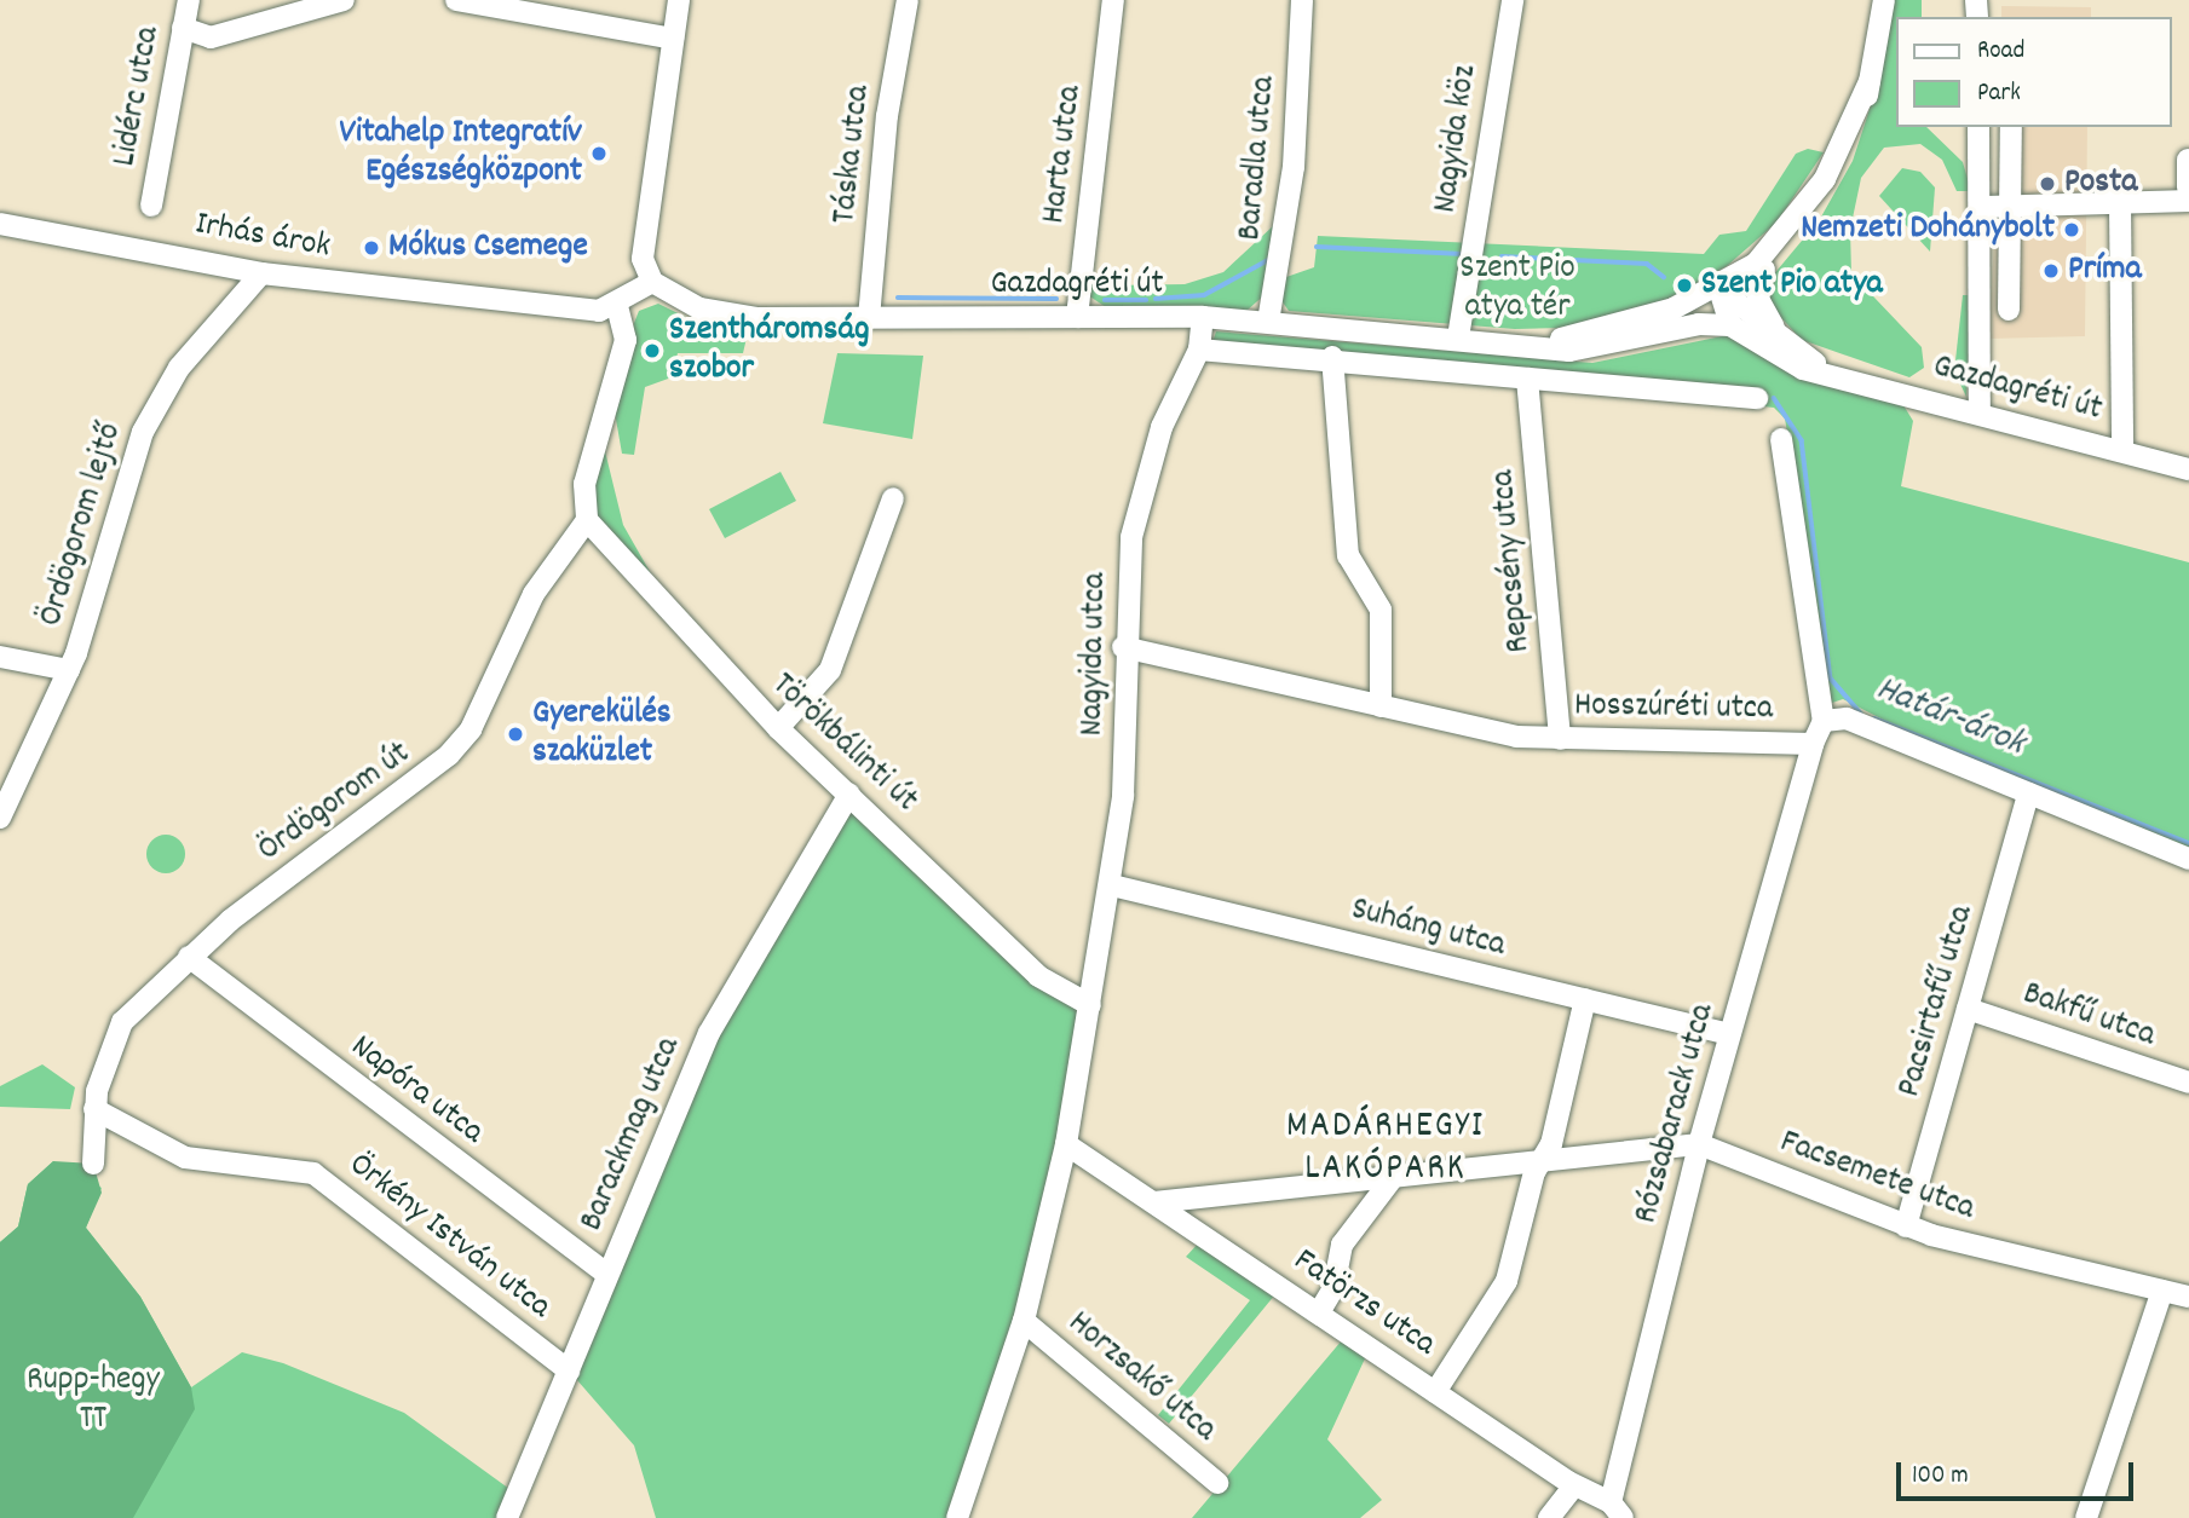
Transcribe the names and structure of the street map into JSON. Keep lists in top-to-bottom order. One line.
{"streets":{"street":["Lidérc utca","Nagyida köz","Táska utca","Harta utca","Baradla utca","Irhás árok","Gazdagréti út","Ördögorom lejtő","Repcsény utca","Nagyida utca","Hosszúréti utca","Törökbálinti út","Ördögorom út","Suháng utca","Pacsirtafű utca","Bakfű utca","Napóra utca","Rózsabarack utca","Barackmag utca","Facsemete utca","Örkény István utca","Fatörzs utca","Horzsakő utca"]},"crossings":[["Nagyida köz","Gazdagréti út"],["Táska utca","Gazdagréti út"],["Harta utca","Gazdagréti út"],["Baradla utca","Gazdagréti út"],["Irhás árok","Ördögorom lejtő"],["Gazdagréti út","Nagyida utca"],["Repcsény utca","Hosszúréti utca"],["Nagyida utca","Hosszúréti utca"],["Nagyida utca","Törökbálinti út"],["Nagyida utca","Suháng utca"],["Hosszúréti utca","Pacsirtafű utca"],["Hosszúréti utca","Rózsabarack utca"],["Törökbálinti út","Ördögorom út"],["Törökbálinti út","Barackmag utca"],["Ördögorom út","Napóra utca"],["Ördögorom út","Örkény István utca"],["Suháng utca","Rózsabarack utca"],["Pacsirtafű utca","Bakfű utca"],["Pacsirtafű utca","Facsemete utca"],["Napóra utca","Barackmag utca"],["Rózsabarack utca","Facsemete utca"],["Rózsabarack utca","Fatörzs utca"],["Barackmag utca","Örkény István utca"],["Facsemete utca","Fatörzs utca"]],"districts":["MADÁRHEGYI LAKÓPARK"],"water":["Határ-árok"],"parks":["Szent Pio atya tér","Rupp-hegy TT"],"places":["Vitahelp Integratív Egészségközpont","Posta","Nemzeti Dohánybolt","Mókus Csemege","Príma","Szent Pio atya","Szentháromság szobor","Gyerekülés szaküzlet"],"legend":["Road","Park"],"scale_bar":"100 m"}
